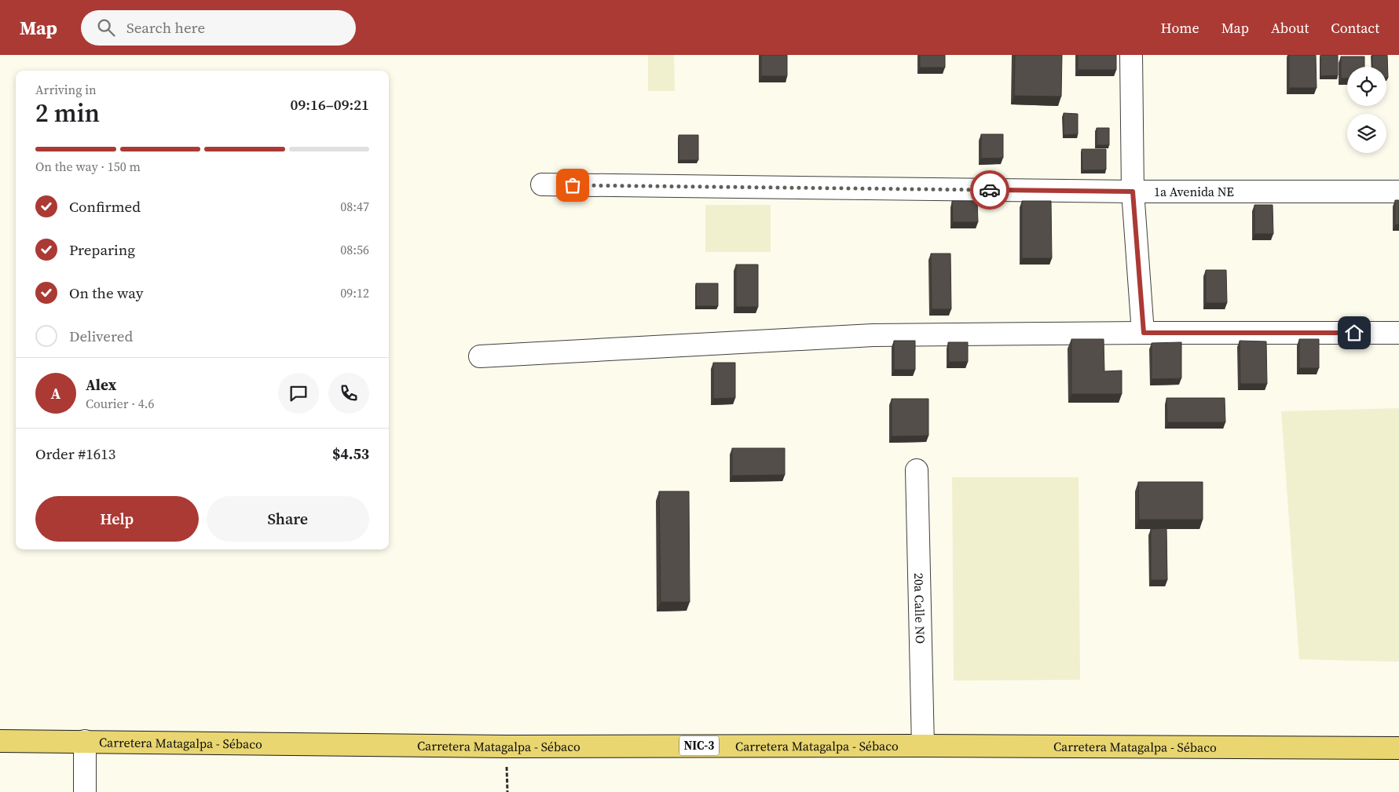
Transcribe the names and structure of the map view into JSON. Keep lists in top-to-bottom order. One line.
{"streets":{"main road":["Carretera Matagalpa - Sébaco","NIC-3"],"street":["1a Avenida NE","20a Calle NO"]},"crossings":[["20a Calle NO","Carretera Matagalpa - Sébaco"]],"page":{"header":"Map","search":"Search here","nav":["Home","Map","About","Contact"],"heading":["2 min","Arriving in","09:16–09:21"],"panel":["Alex","Courier · 4.6","Order #1613","$4.53"],"bar":"On the way · 150 m","list":[["Confirmed","08:47"],["Preparing","08:56"],["On the way","09:12"],"Delivered"],"round":"A","buttons":["Help","Share"]}}
